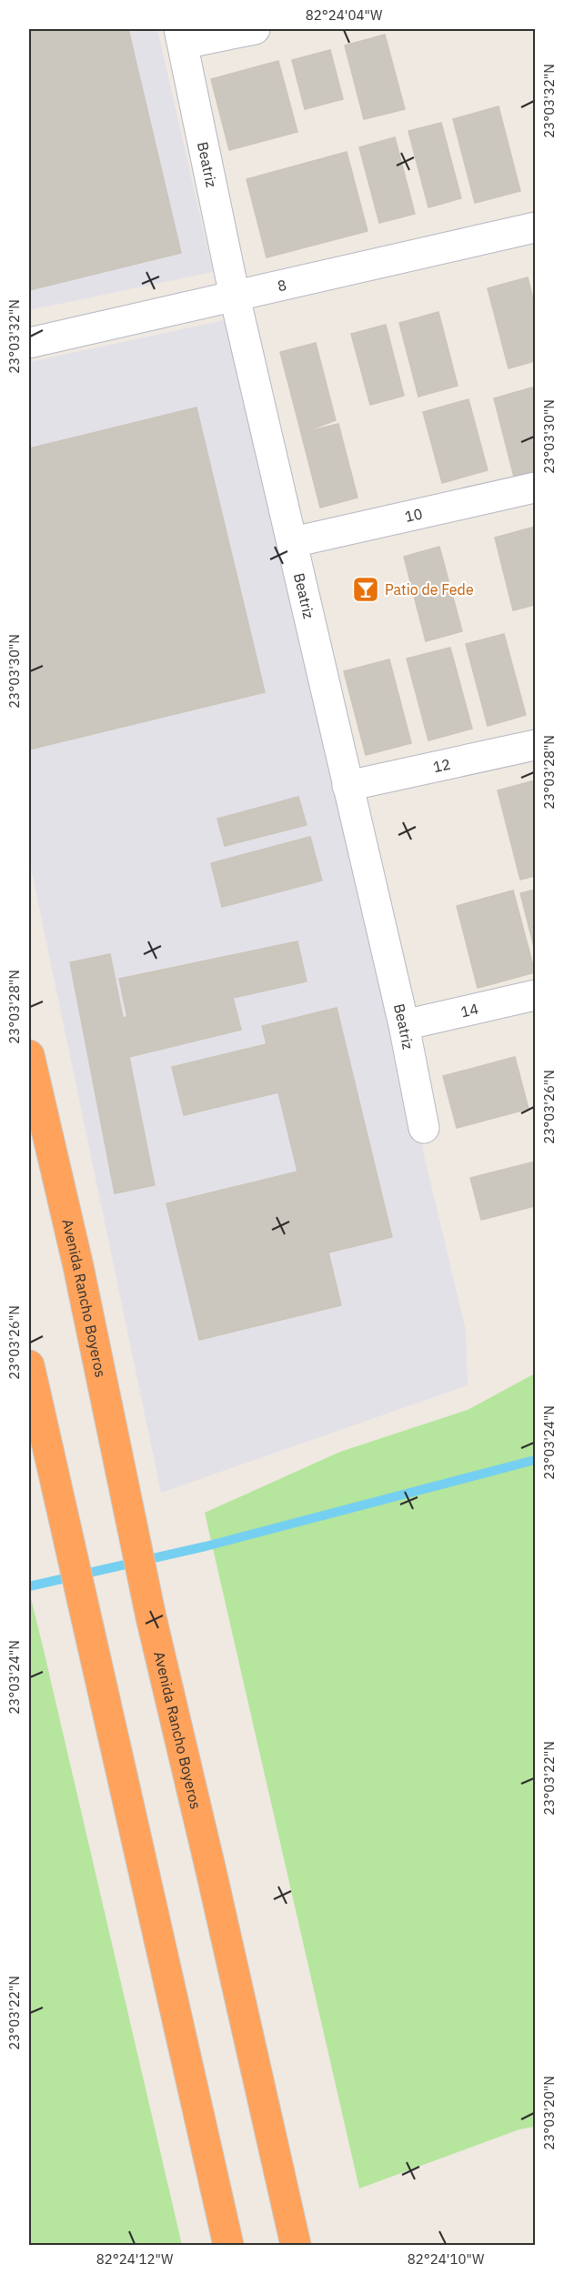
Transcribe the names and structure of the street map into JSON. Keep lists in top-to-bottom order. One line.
{"streets":{"highway":["Avenida Rancho Boyeros"],"street":["Beatriz","8","10","12","14"]},"crossings":[["Beatriz","8"],["Beatriz","10"],["Beatriz","12"],["Beatriz","14"]],"places":{"bar":["Patio de Fede"]},"coordinates":["82°24'04\"W","23°03'32\"N","23°03'30\"N","23°03'28\"N","23°03'26\"N","23°03'24\"N","23°03'22\"N","23°03'20\"N","82°24'12\"W","82°24'10\"W"]}
